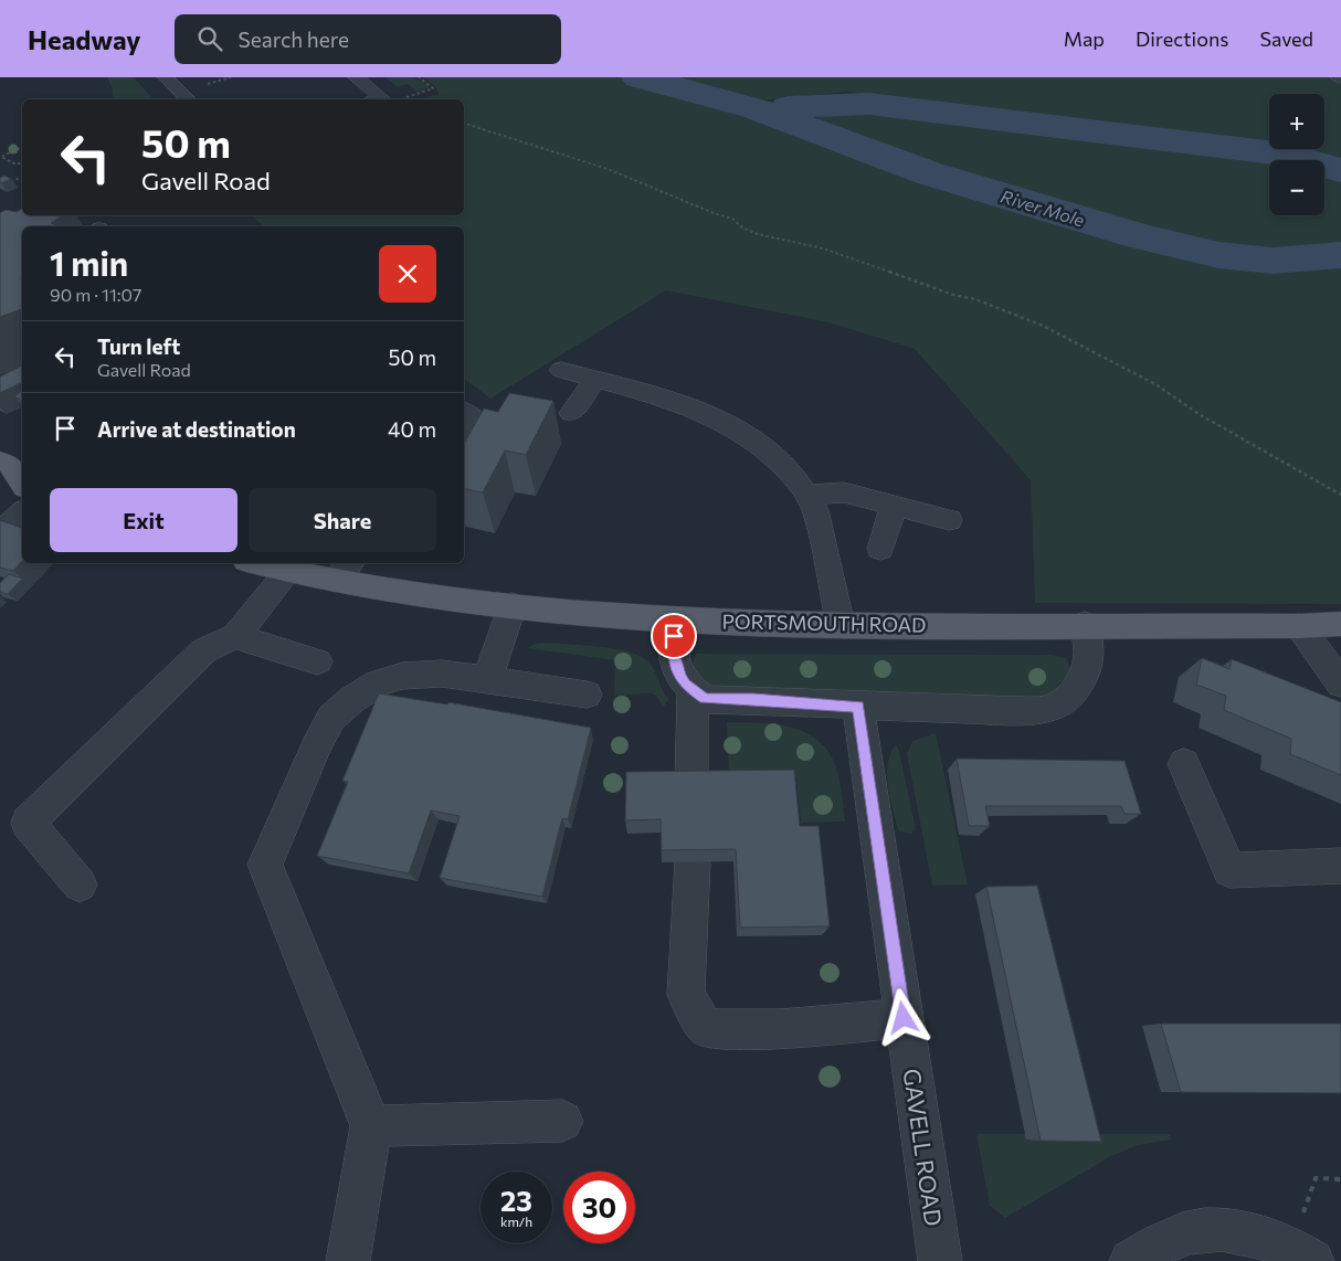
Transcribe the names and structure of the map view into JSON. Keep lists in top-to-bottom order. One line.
{"streets":{"main road":["PORTSMOUTH ROAD"],"street":["GAVELL ROAD"]},"water":["River Mole"],"page":{"header":"Headway","search":"Search here","nav":["Map","Directions","Saved"],"map_buttons":["+","−"],"turn":["50 m","Gavell Road"],"heading":["1 min","90 m · 11:07"],"list":[{"name":"Turn left","note":"Gavell Road","value":"50 m"},{"name":"Arrive at destination","value":"40 m"}],"buttons":["Exit","Share"],"speed":"23 km/h","limit":"30"}}
